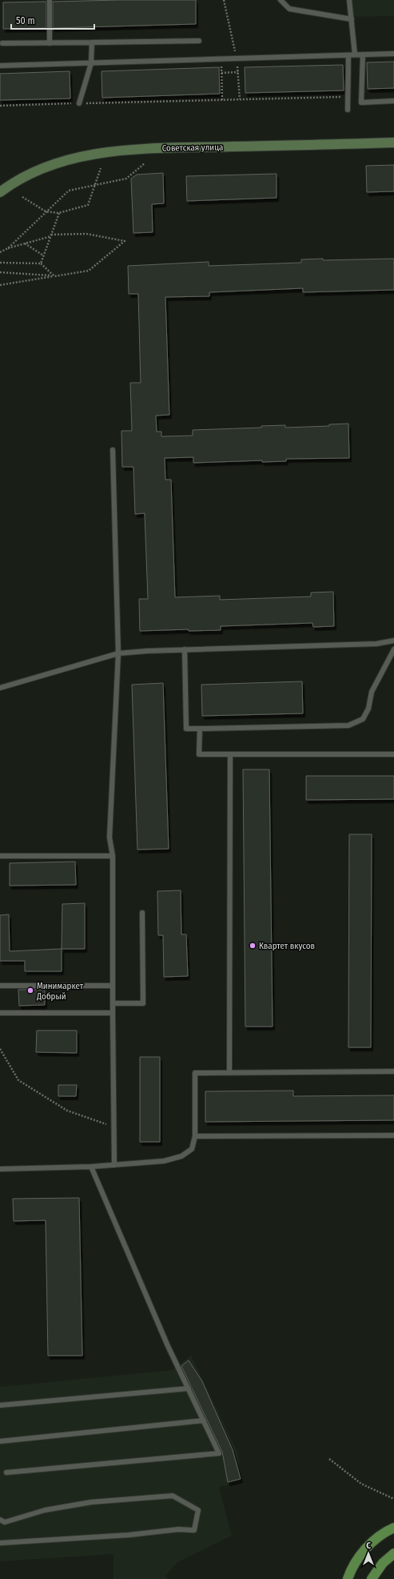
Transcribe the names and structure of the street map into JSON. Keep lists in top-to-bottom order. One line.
{"streets":{"main road":["Советская улица"]},"places":["Квартет вкусов","Минимаркет Добрый"],"scale_bar":"50 m","north":"top"}
